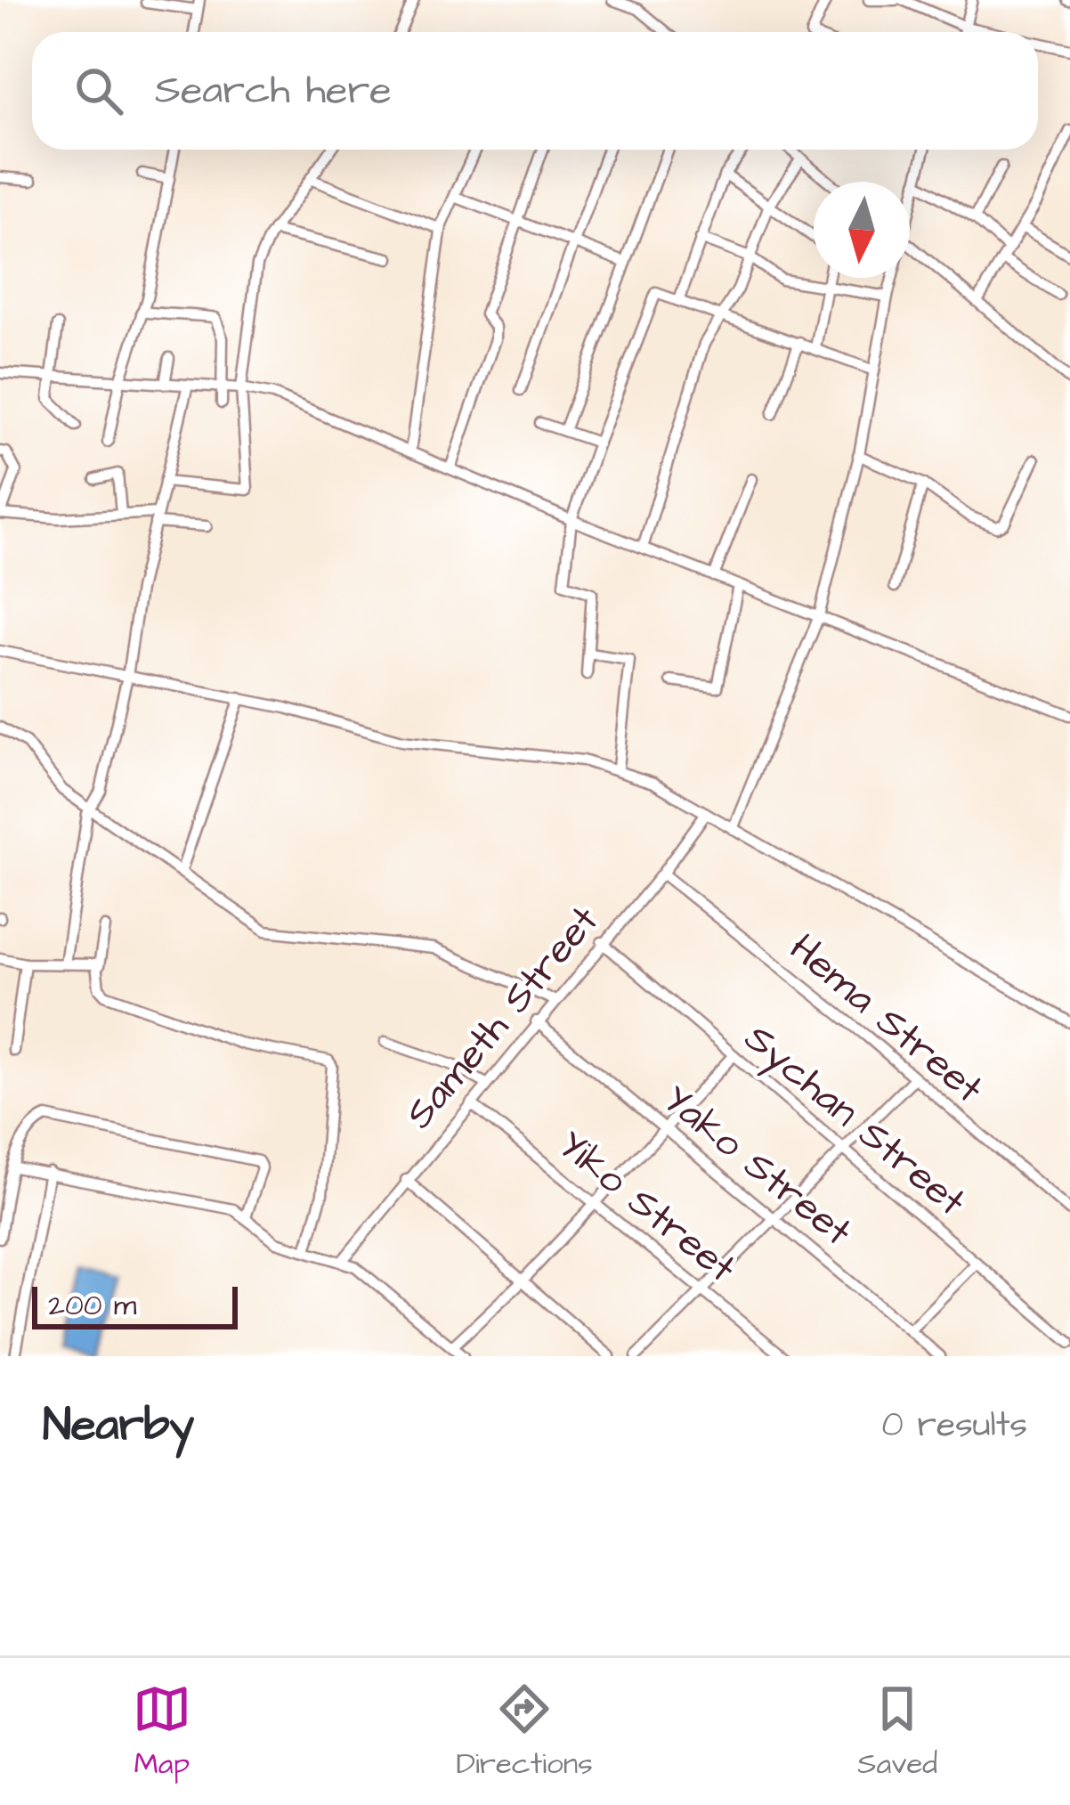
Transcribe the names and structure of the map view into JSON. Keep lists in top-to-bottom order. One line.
{"streets":{"street":["Sameth Street","Hema Street","Sychan Street","Yako Street","Yiko Street"]},"crossings":[["Sameth Street","Hema Street"],["Sameth Street","Sychan Street"],["Sameth Street","Yako Street"],["Sameth Street","Yiko Street"]],"scale_bar":"200 m","north":"bottom","page":{"search":"Search here","scale":"200 m","heading":["Nearby","0 results"],"nav":["Map","Directions","Saved"]}}
